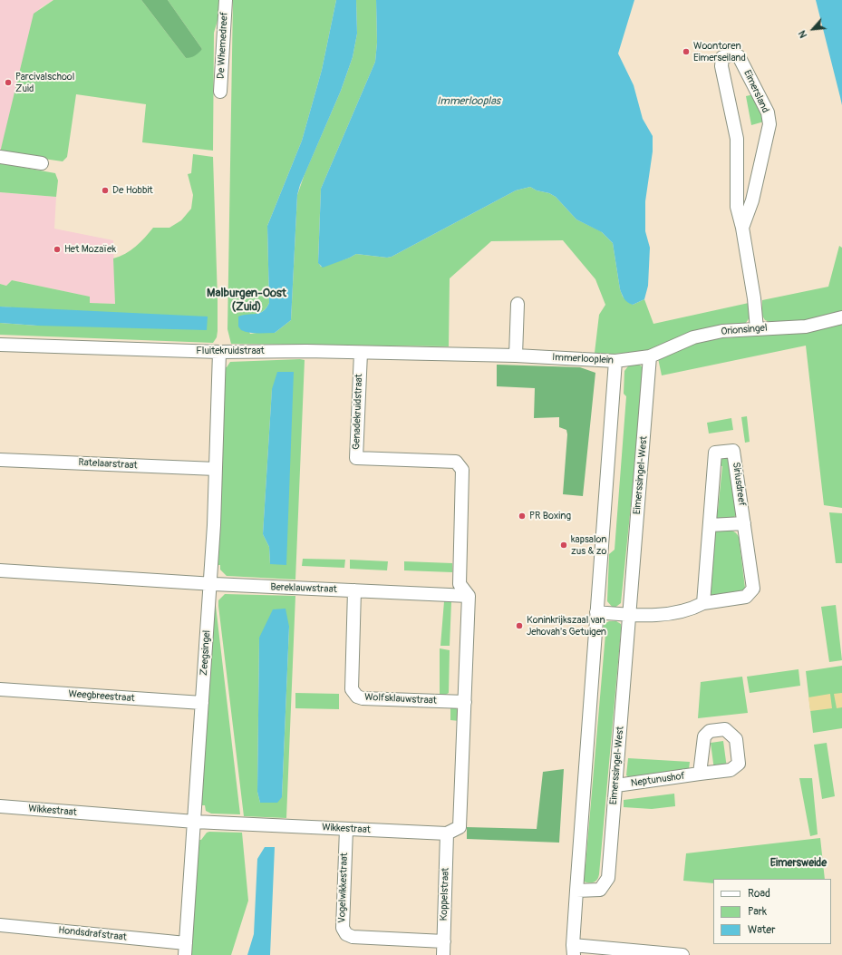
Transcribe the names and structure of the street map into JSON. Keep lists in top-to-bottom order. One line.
{"streets":{"street":["De Whemedreef","Eimersland","Orionsingel","Fluitekruidstraat","Immerlooplein","Genadekruidstraat","Ratelaarstraat","Eimerssingel-West","Siriusdreef","Bereklauwstraat","Zeegsingel","Weegbreestraat","Wolfsklauwstraat","Neptunushof","Wikkestraat","Vogelwikkestraat","Koppelstraat","Hondsdrafstraat"]},"crossings":[["Eimersland","Orionsingel"],["Orionsingel","Immerlooplein"],["Orionsingel","Eimerssingel-West"],["Fluitekruidstraat","Immerlooplein"],["Fluitekruidstraat","Genadekruidstraat"],["Fluitekruidstraat","Zeegsingel"],["Immerlooplein","Eimerssingel-West"],["Genadekruidstraat","Bereklauwstraat"],["Ratelaarstraat","Zeegsingel"],["Eimerssingel-West","Siriusdreef"],["Eimerssingel-West","Neptunushof"],["Bereklauwstraat","Zeegsingel"],["Bereklauwstraat","Wolfsklauwstraat"],["Zeegsingel","Weegbreestraat"],["Zeegsingel","Wikkestraat"],["Zeegsingel","Hondsdrafstraat"],["Wikkestraat","Vogelwikkestraat"],["Wikkestraat","Koppelstraat"],["Vogelwikkestraat","Koppelstraat"]],"districts":["Malburgen-Oost (Zuid)","Eimersweide"],"water":["Immerlooplas"],"places":["Woontoren Eimerseiland","Parcivalschool Zuid","De Hobbit","Het Mozaïek","PR Boxing","kapsalon zus & zo","Koninkrijkszaal van Jehovah's Getuigen"],"legend":["Road","Park","Water"],"north":"bottom left"}
